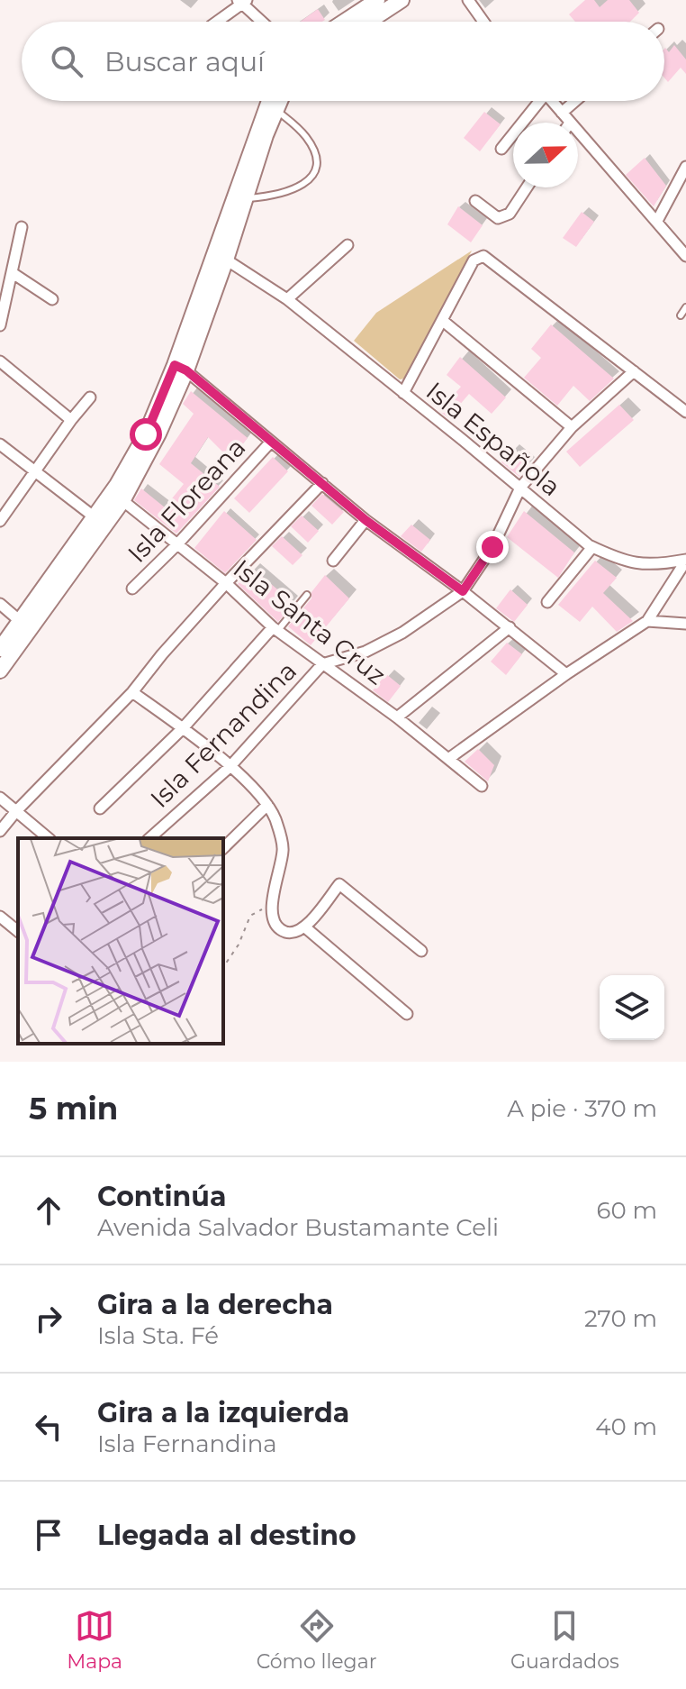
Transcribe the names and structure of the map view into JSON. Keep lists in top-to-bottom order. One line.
{"streets":{"street":["Isla Española","Isla Floreana","Isla Santa Cruz","Isla Fernandina"]},"crossings":[["Isla Española","Isla Fernandina"],["Isla Floreana","Isla Santa Cruz"],["Isla Santa Cruz","Isla Fernandina"]],"north":"right","page":{"search":"Buscar aquí","heading":["5 min","A pie · 370 m"],"list":[["Continúa","Avenida Salvador Bustamante Celi","60 m"],["Gira a la derecha","Isla Sta. Fé","270 m"],["Gira a la izquierda","Isla Fernandina","40 m"],"Llegada al destino"],"nav":["Mapa","Cómo llegar","Guardados"]}}
